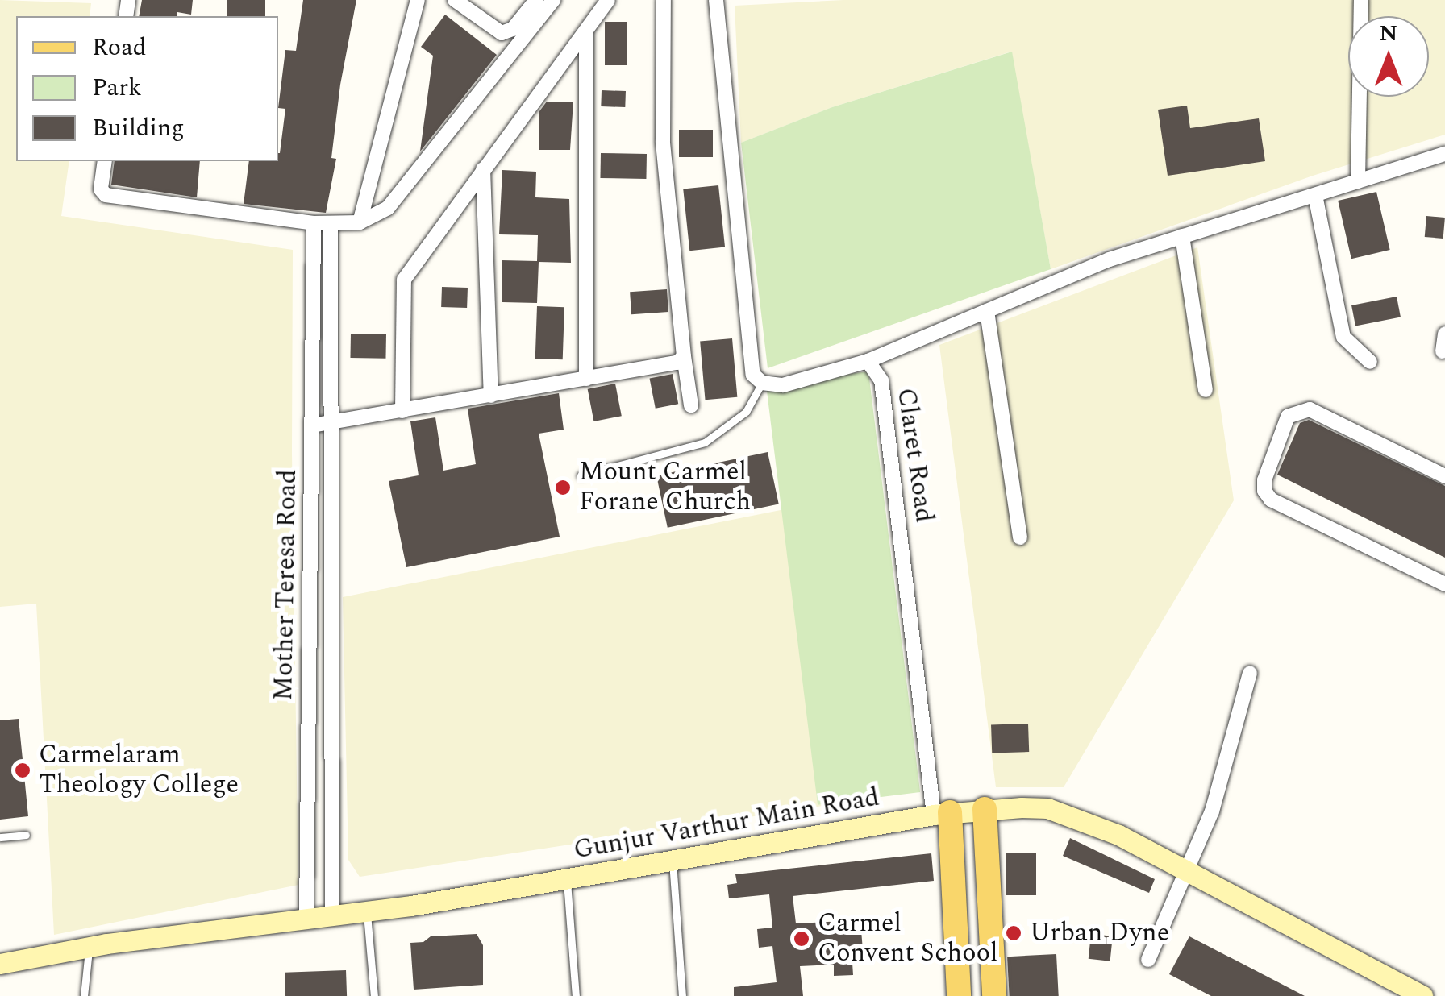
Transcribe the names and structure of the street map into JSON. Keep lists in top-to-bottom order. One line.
{"streets":{"main road":["Gunjur Varthur Main Road"],"street":["Claret Road","Mother Teresa Road"]},"crossings":[["Claret Road","Gunjur Varthur Main Road"],["Mother Teresa Road","Gunjur Varthur Main Road"]],"places":["Mount Carmel Forane Church","Carmelaram Theology College","Urban Dyne","Carmel Convent School"],"legend":["Road","Park","Building"],"north":"top"}
